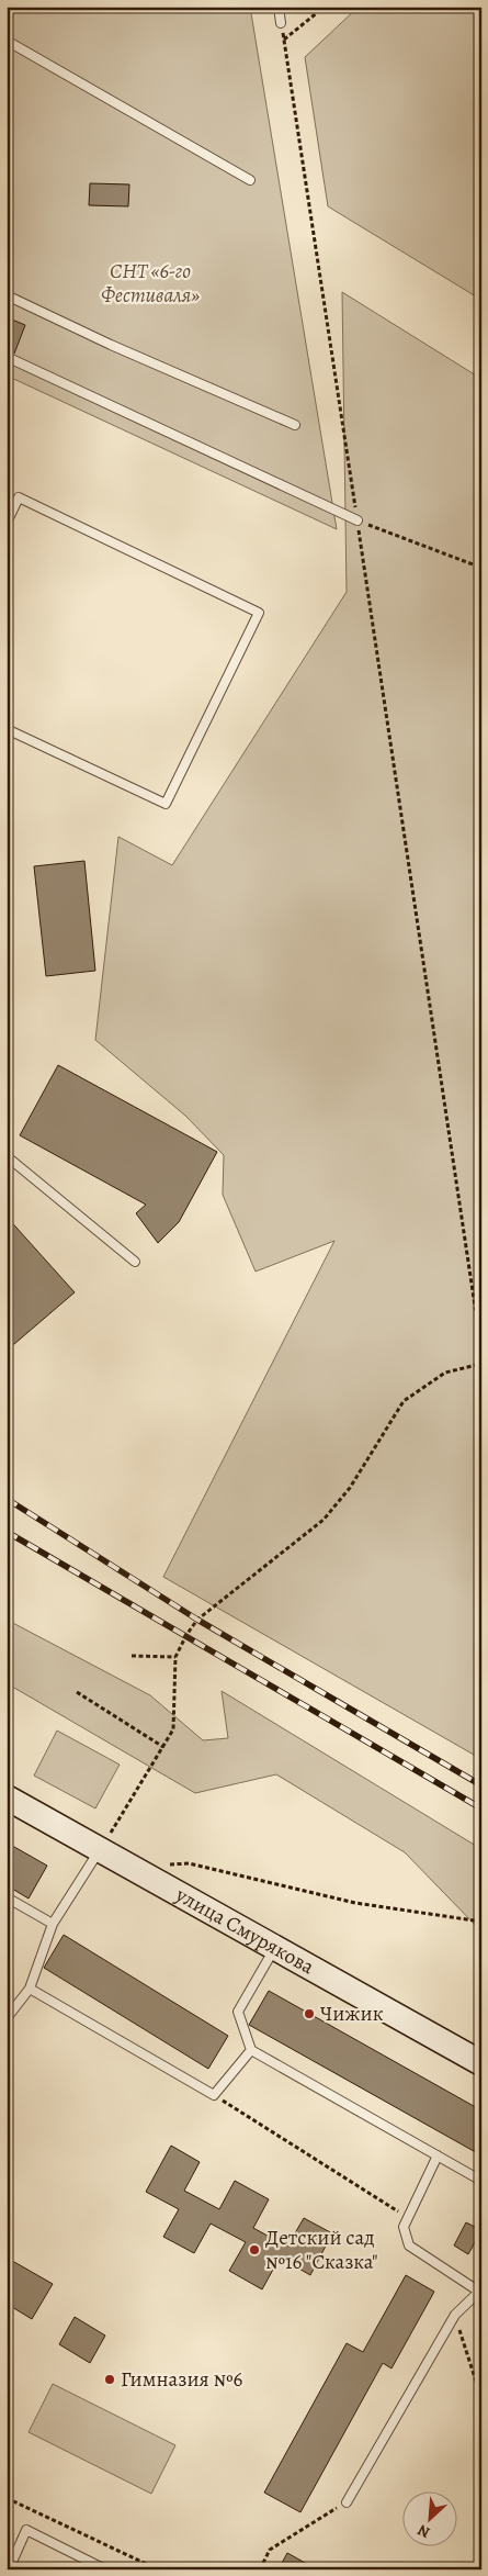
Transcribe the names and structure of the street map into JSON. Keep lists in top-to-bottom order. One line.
{"streets":{"street":["улица Смурякова"]},"parks":["СНТ «6-го Фестиваля»"],"places":["Чижик","Детский сад №16 \"Сказка\"","Гимназия №6"],"north":"bottom left"}
